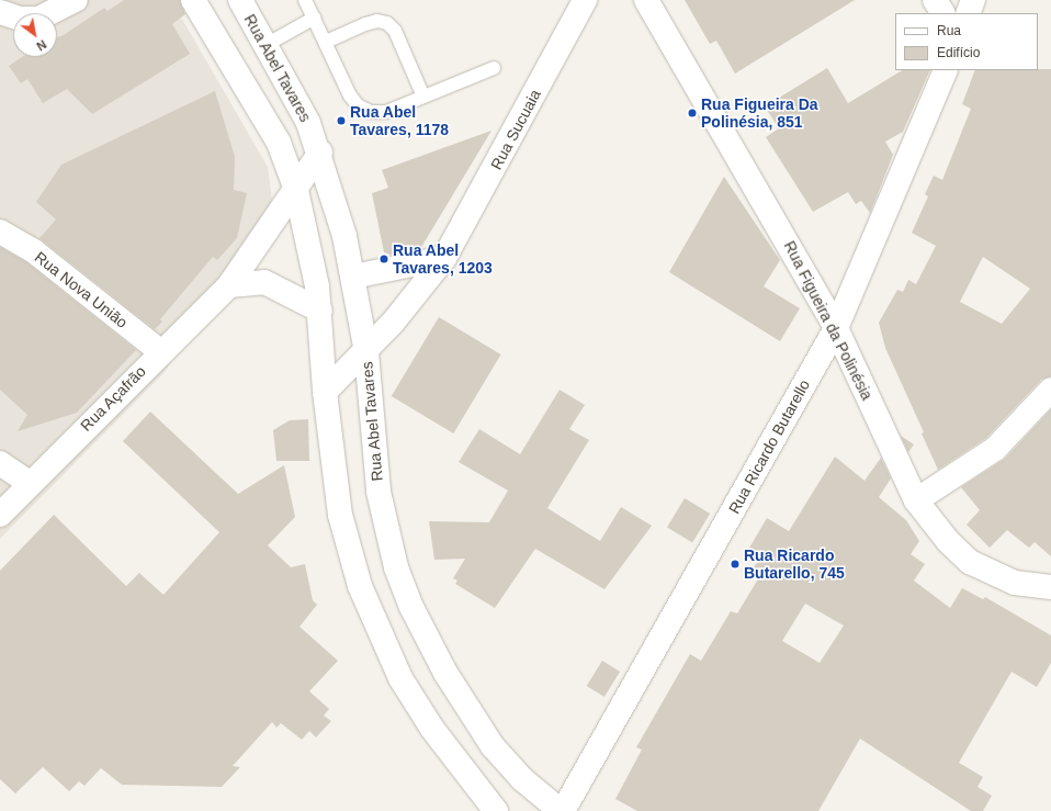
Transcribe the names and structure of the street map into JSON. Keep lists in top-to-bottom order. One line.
{"streets":{"street":["Rua Abel Tavares","Rua Sucuaia","Rua Nova União","Rua Figueira da Polinésia","Rua Açafrão","Rua Ricardo Butarello"]},"crossings":[["Rua Abel Tavares","Rua Sucuaia"],["Rua Abel Tavares","Rua Açafrão"],["Rua Abel Tavares","Rua Ricardo Butarello"],["Rua Nova União","Rua Açafrão"],["Rua Figueira da Polinésia","Rua Ricardo Butarello"]],"places":["Rua Figueira Da Polinésia, 851","Rua Abel Tavares, 1178","Rua Abel Tavares, 1203","Rua Ricardo Butarello, 745"],"legend":["Rua","Edifício"],"north":"bottom right"}
